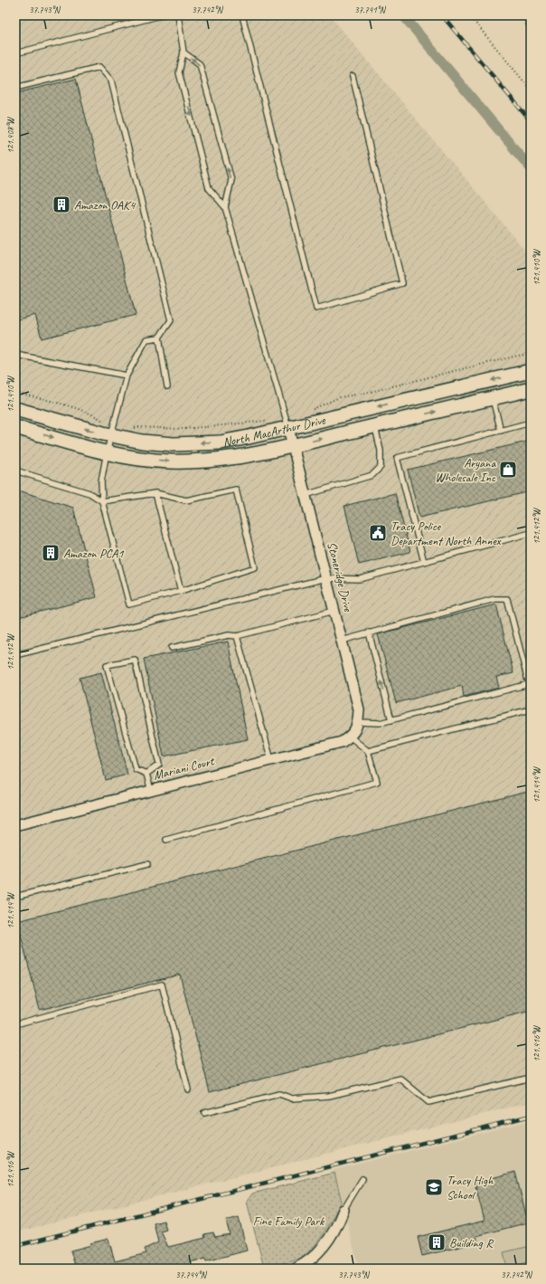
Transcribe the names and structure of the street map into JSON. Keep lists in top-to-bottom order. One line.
{"streets":{"main road":["North MacArthur Drive"],"street":["Stoneridge Drive","Mariani Court"]},"crossings":[["North MacArthur Drive","Stoneridge Drive"],["Stoneridge Drive","Mariani Court"]],"parks":["Fine Family Park"],"places":{"building":["Amazon OAK4","Amazon PCA1","Building R"],"shop":["Aryana Wholesale Inc"],"public building":["Tracy Police Department North Annex"],"school or university":["Tracy High School"]},"coordinates":["37.743°N","37.742°N","37.741°N","121.408°W","121.410°W","121.412°W","121.414°W","121.416°W","37.744°N"]}
